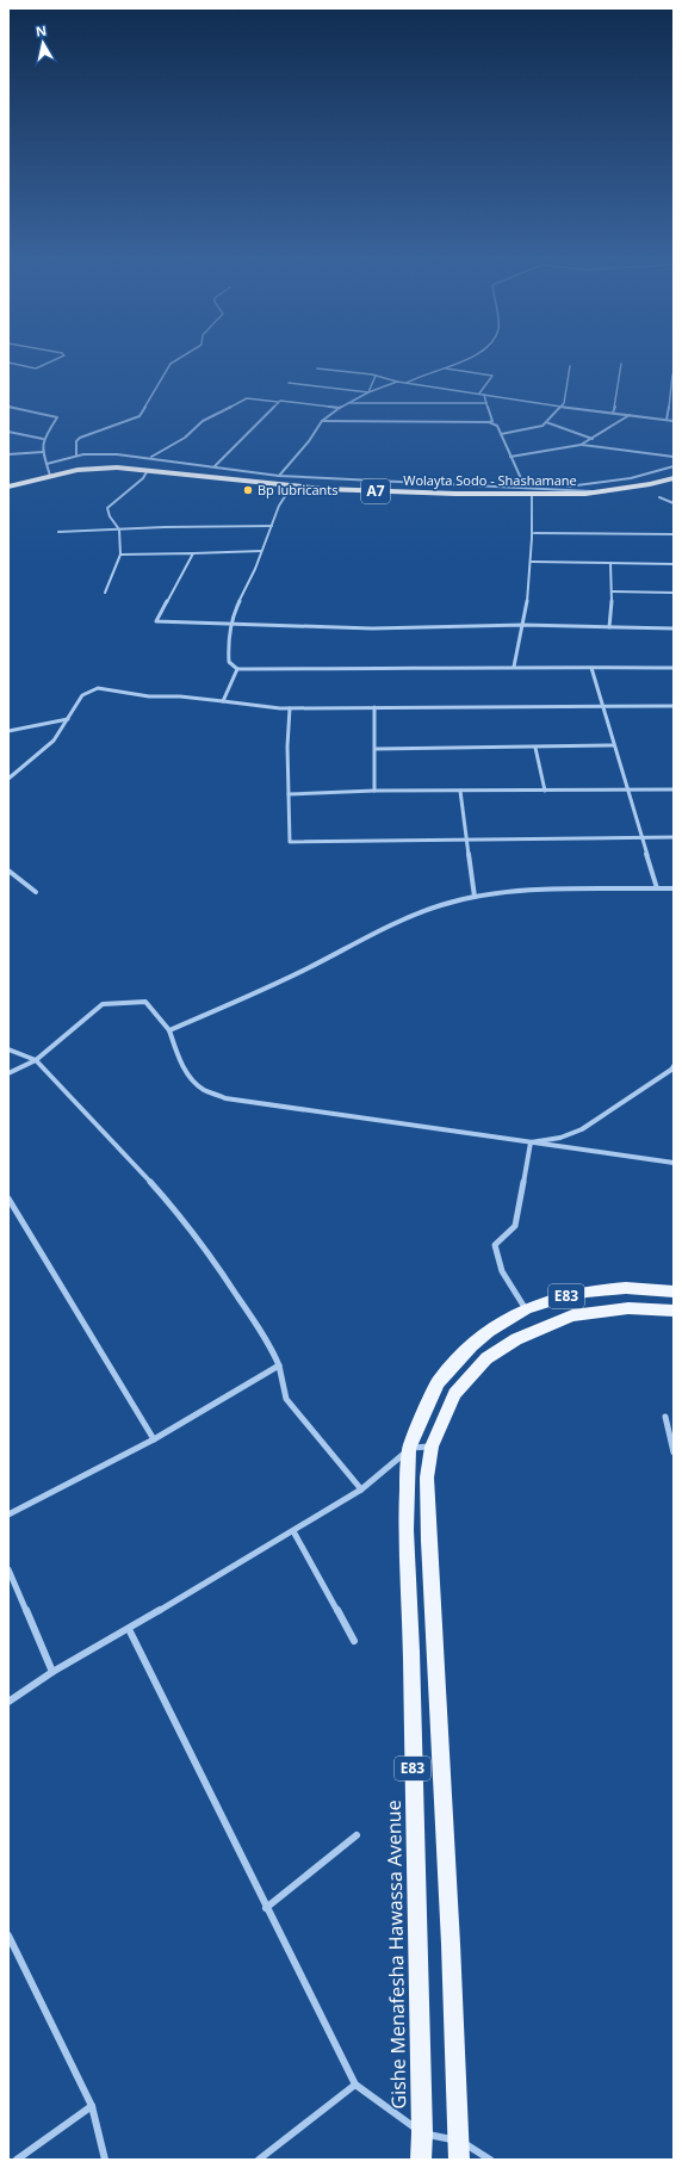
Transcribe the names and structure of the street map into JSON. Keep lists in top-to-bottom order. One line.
{"streets":{"highway":["Wolayta Sodo - Shashamane","A7"],"main road":["E83","Gishe Menafesha Hawassa Avenue"]},"crossings":[["Wolayta Sodo - Shashamane","A7"],["E83","Gishe Menafesha Hawassa Avenue"]],"places":["Bp lubricants"],"north":"top"}
